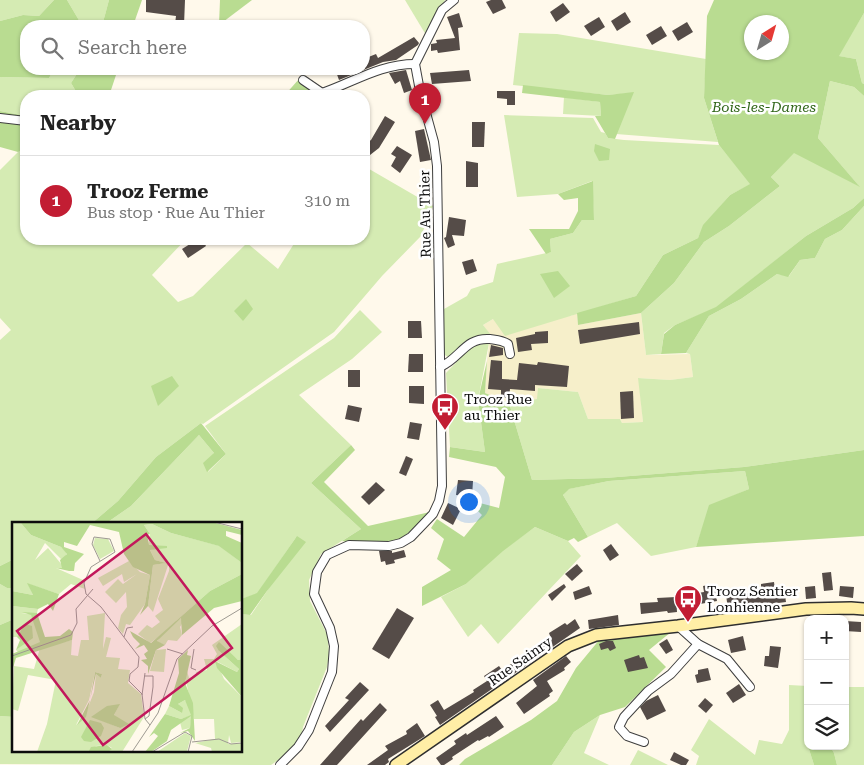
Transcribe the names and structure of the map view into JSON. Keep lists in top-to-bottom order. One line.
{"streets":{"street":["Rue Au Thier","Rue Sainry"]},"parks":["Bois-les-Dames"],"places":{"bus stop":["Trooz Rue au Thier","Trooz Sentier Lonhienne"]},"north":"top right","page":{"search":"Search here","pins":"1","heading":"Nearby","list":[{"mark":"1","name":"Trooz Ferme","note":"Bus stop · Rue Au Thier","value":"310 m"}],"map_buttons":["+","−"]}}
